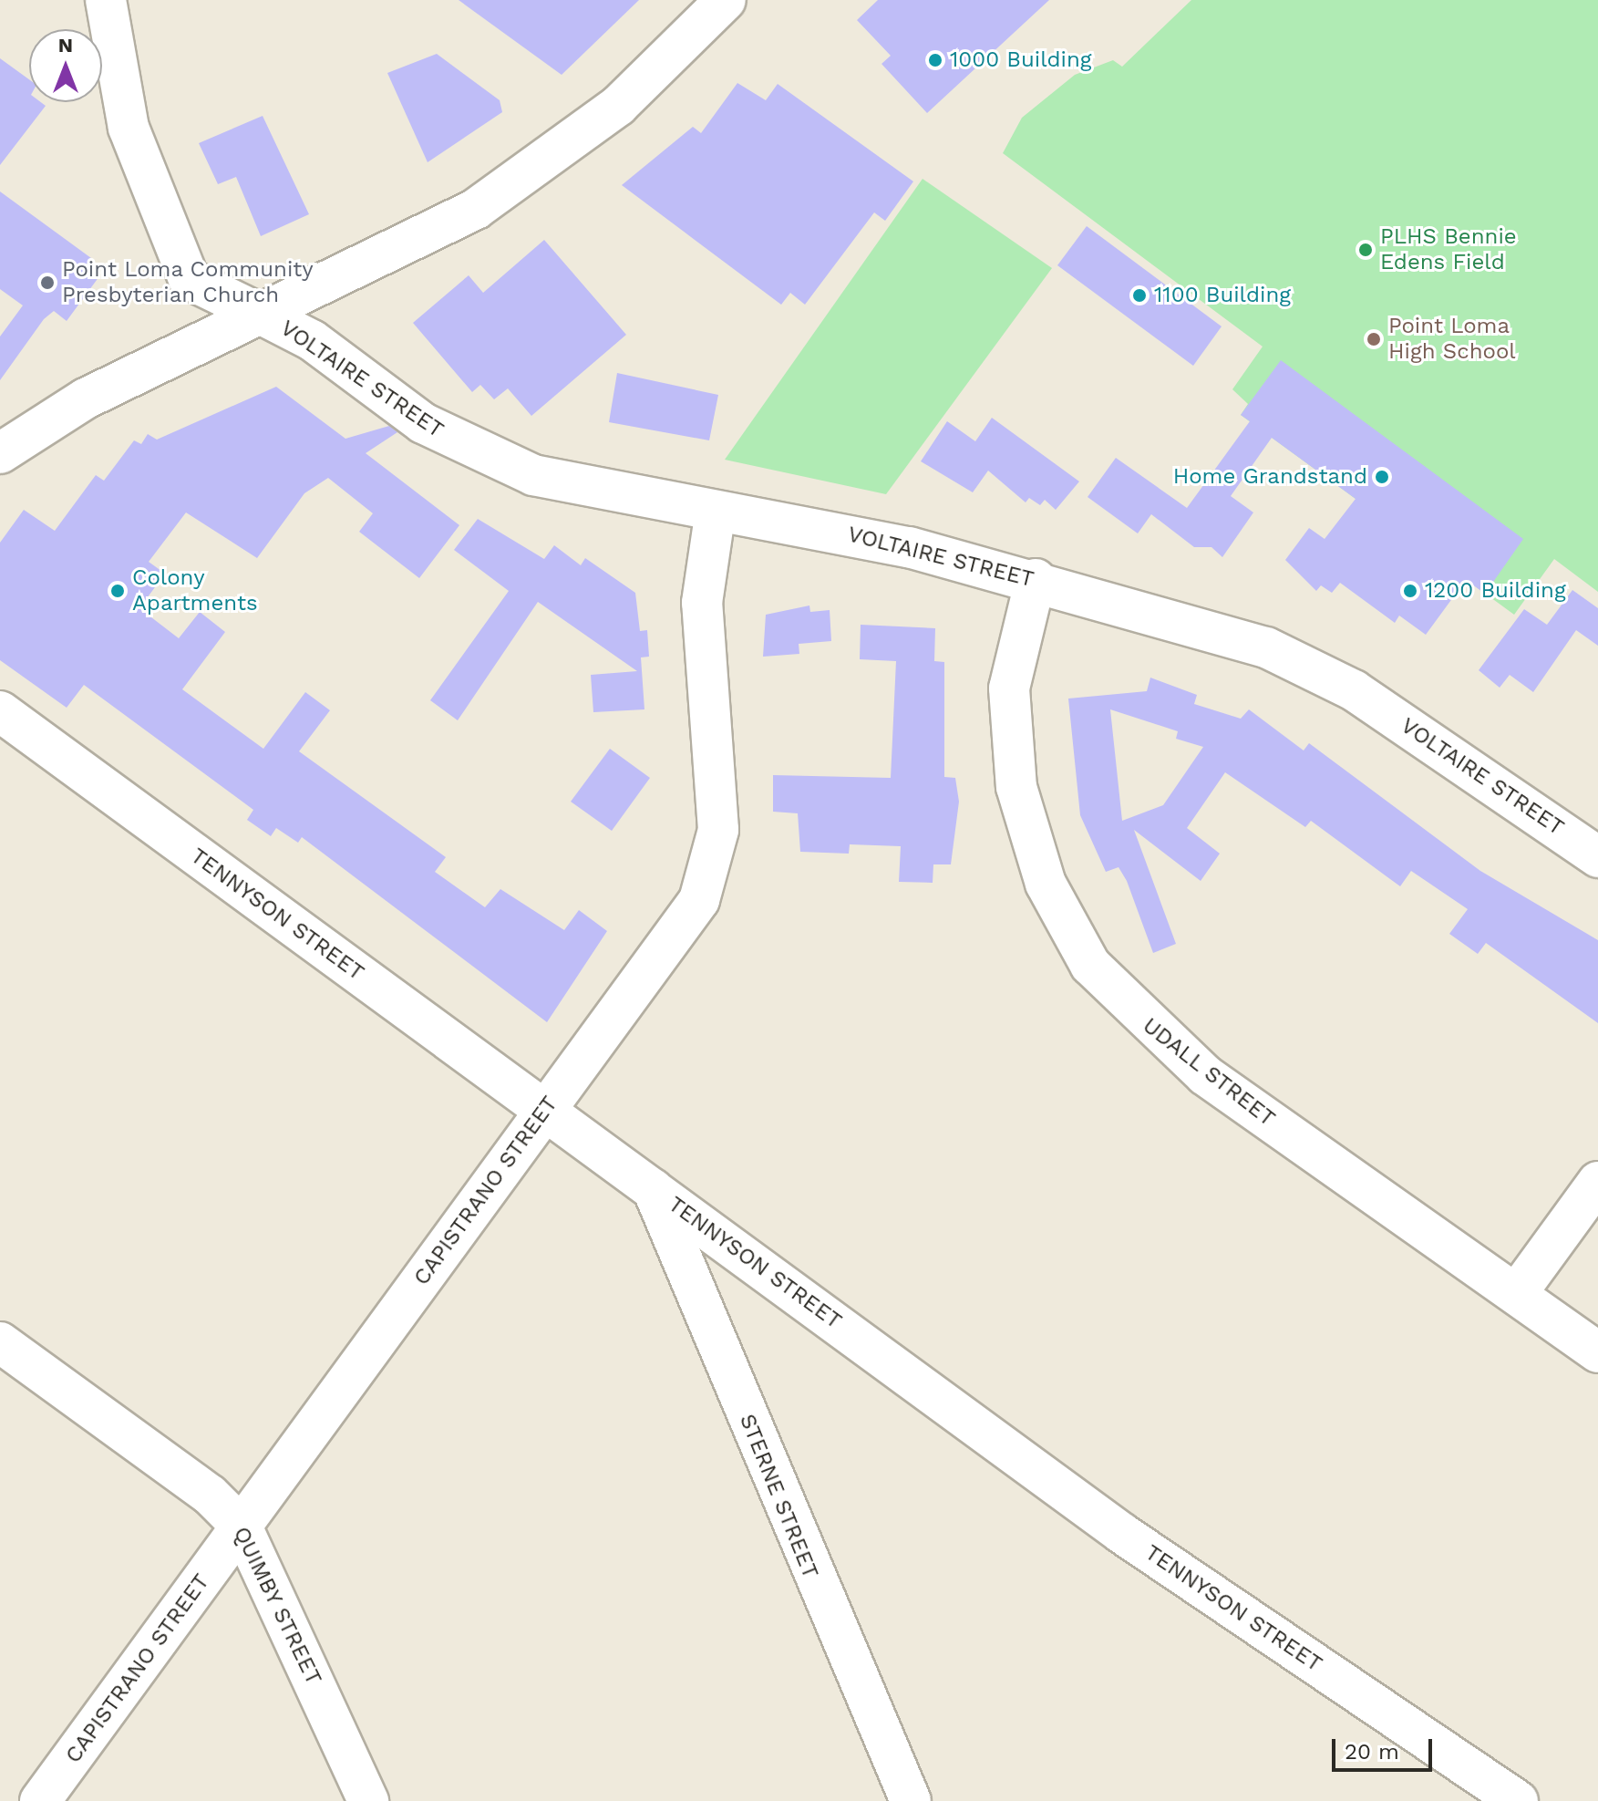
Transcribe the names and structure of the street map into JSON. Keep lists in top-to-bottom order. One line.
{"streets":{"street":["VOLTAIRE STREET","TENNYSON STREET","UDALL STREET","CAPISTRANO STREET","STERNE STREET","QUIMBY STREET"]},"crossings":[["VOLTAIRE STREET","UDALL STREET"],["VOLTAIRE STREET","CAPISTRANO STREET"],["TENNYSON STREET","CAPISTRANO STREET"],["TENNYSON STREET","STERNE STREET"],["CAPISTRANO STREET","QUIMBY STREET"]],"places":["1000 Building","PLHS Bennie Edens Field","Point Loma Community Presbyterian Church","1100 Building","Point Loma High School","Home Grandstand","Colony Apartments","1200 Building"],"scale_bar":"20 m","north":"top"}
